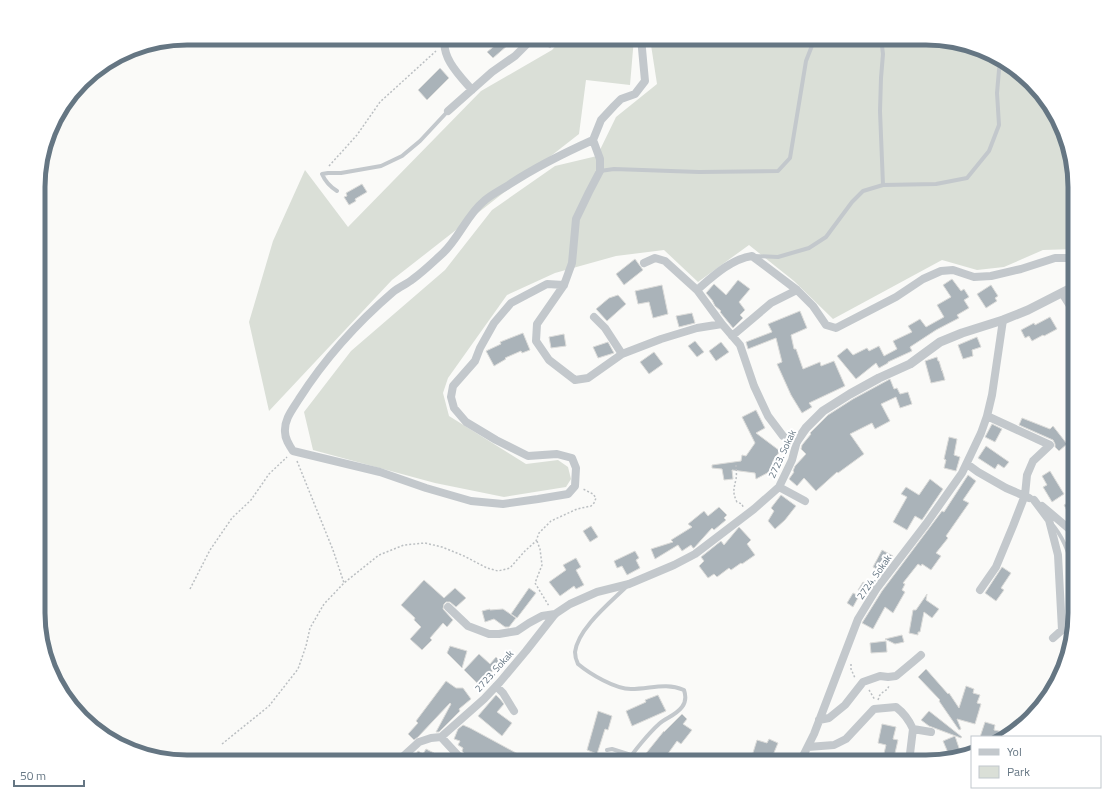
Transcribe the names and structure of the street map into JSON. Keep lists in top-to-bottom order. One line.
{"streets":{"street":["2723. Sokak","2724. Sokak"]},"crossings":[["2723. Sokak","2724. Sokak"]],"legend":["Yol","Park"],"scale_bar":"50 m"}
